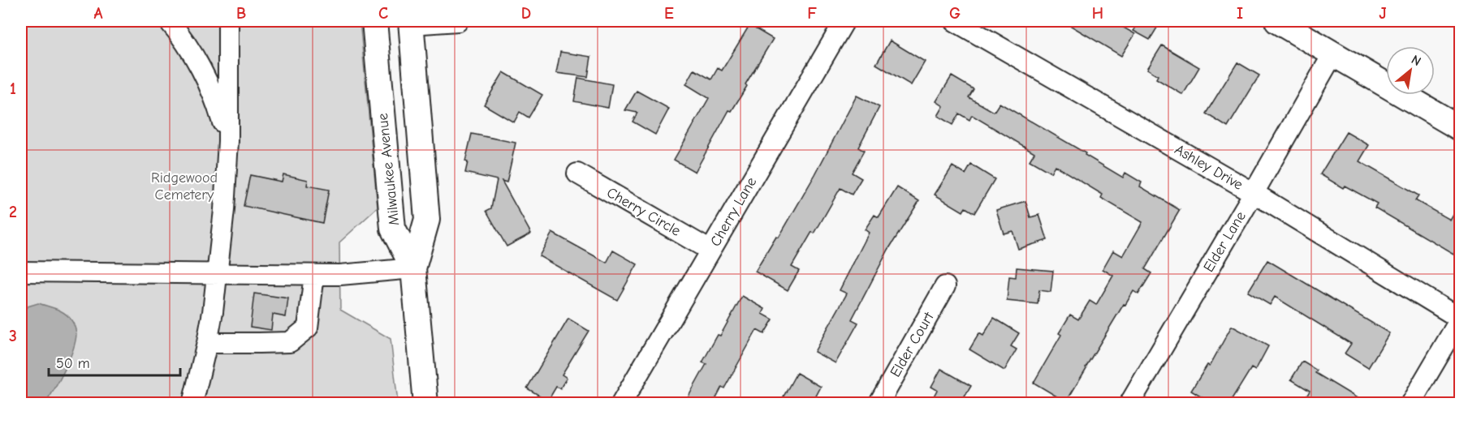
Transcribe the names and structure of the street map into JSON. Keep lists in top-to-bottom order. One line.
{"streets":{"main road":["Milwaukee Avenue"],"street":["Ashley Drive","Cherry Circle","Cherry Lane","Elder Lane","Elder Court"]},"crossings":[["Ashley Drive","Elder Lane"],["Cherry Circle","Cherry Lane"]],"parks":["Ridgewood Cemetery"],"scale_bar":"50 m","north":"top right","grid":{"columns":["A","B","C","D","E","F","G","H","I","J"],"rows":["1","2","3"]}}
